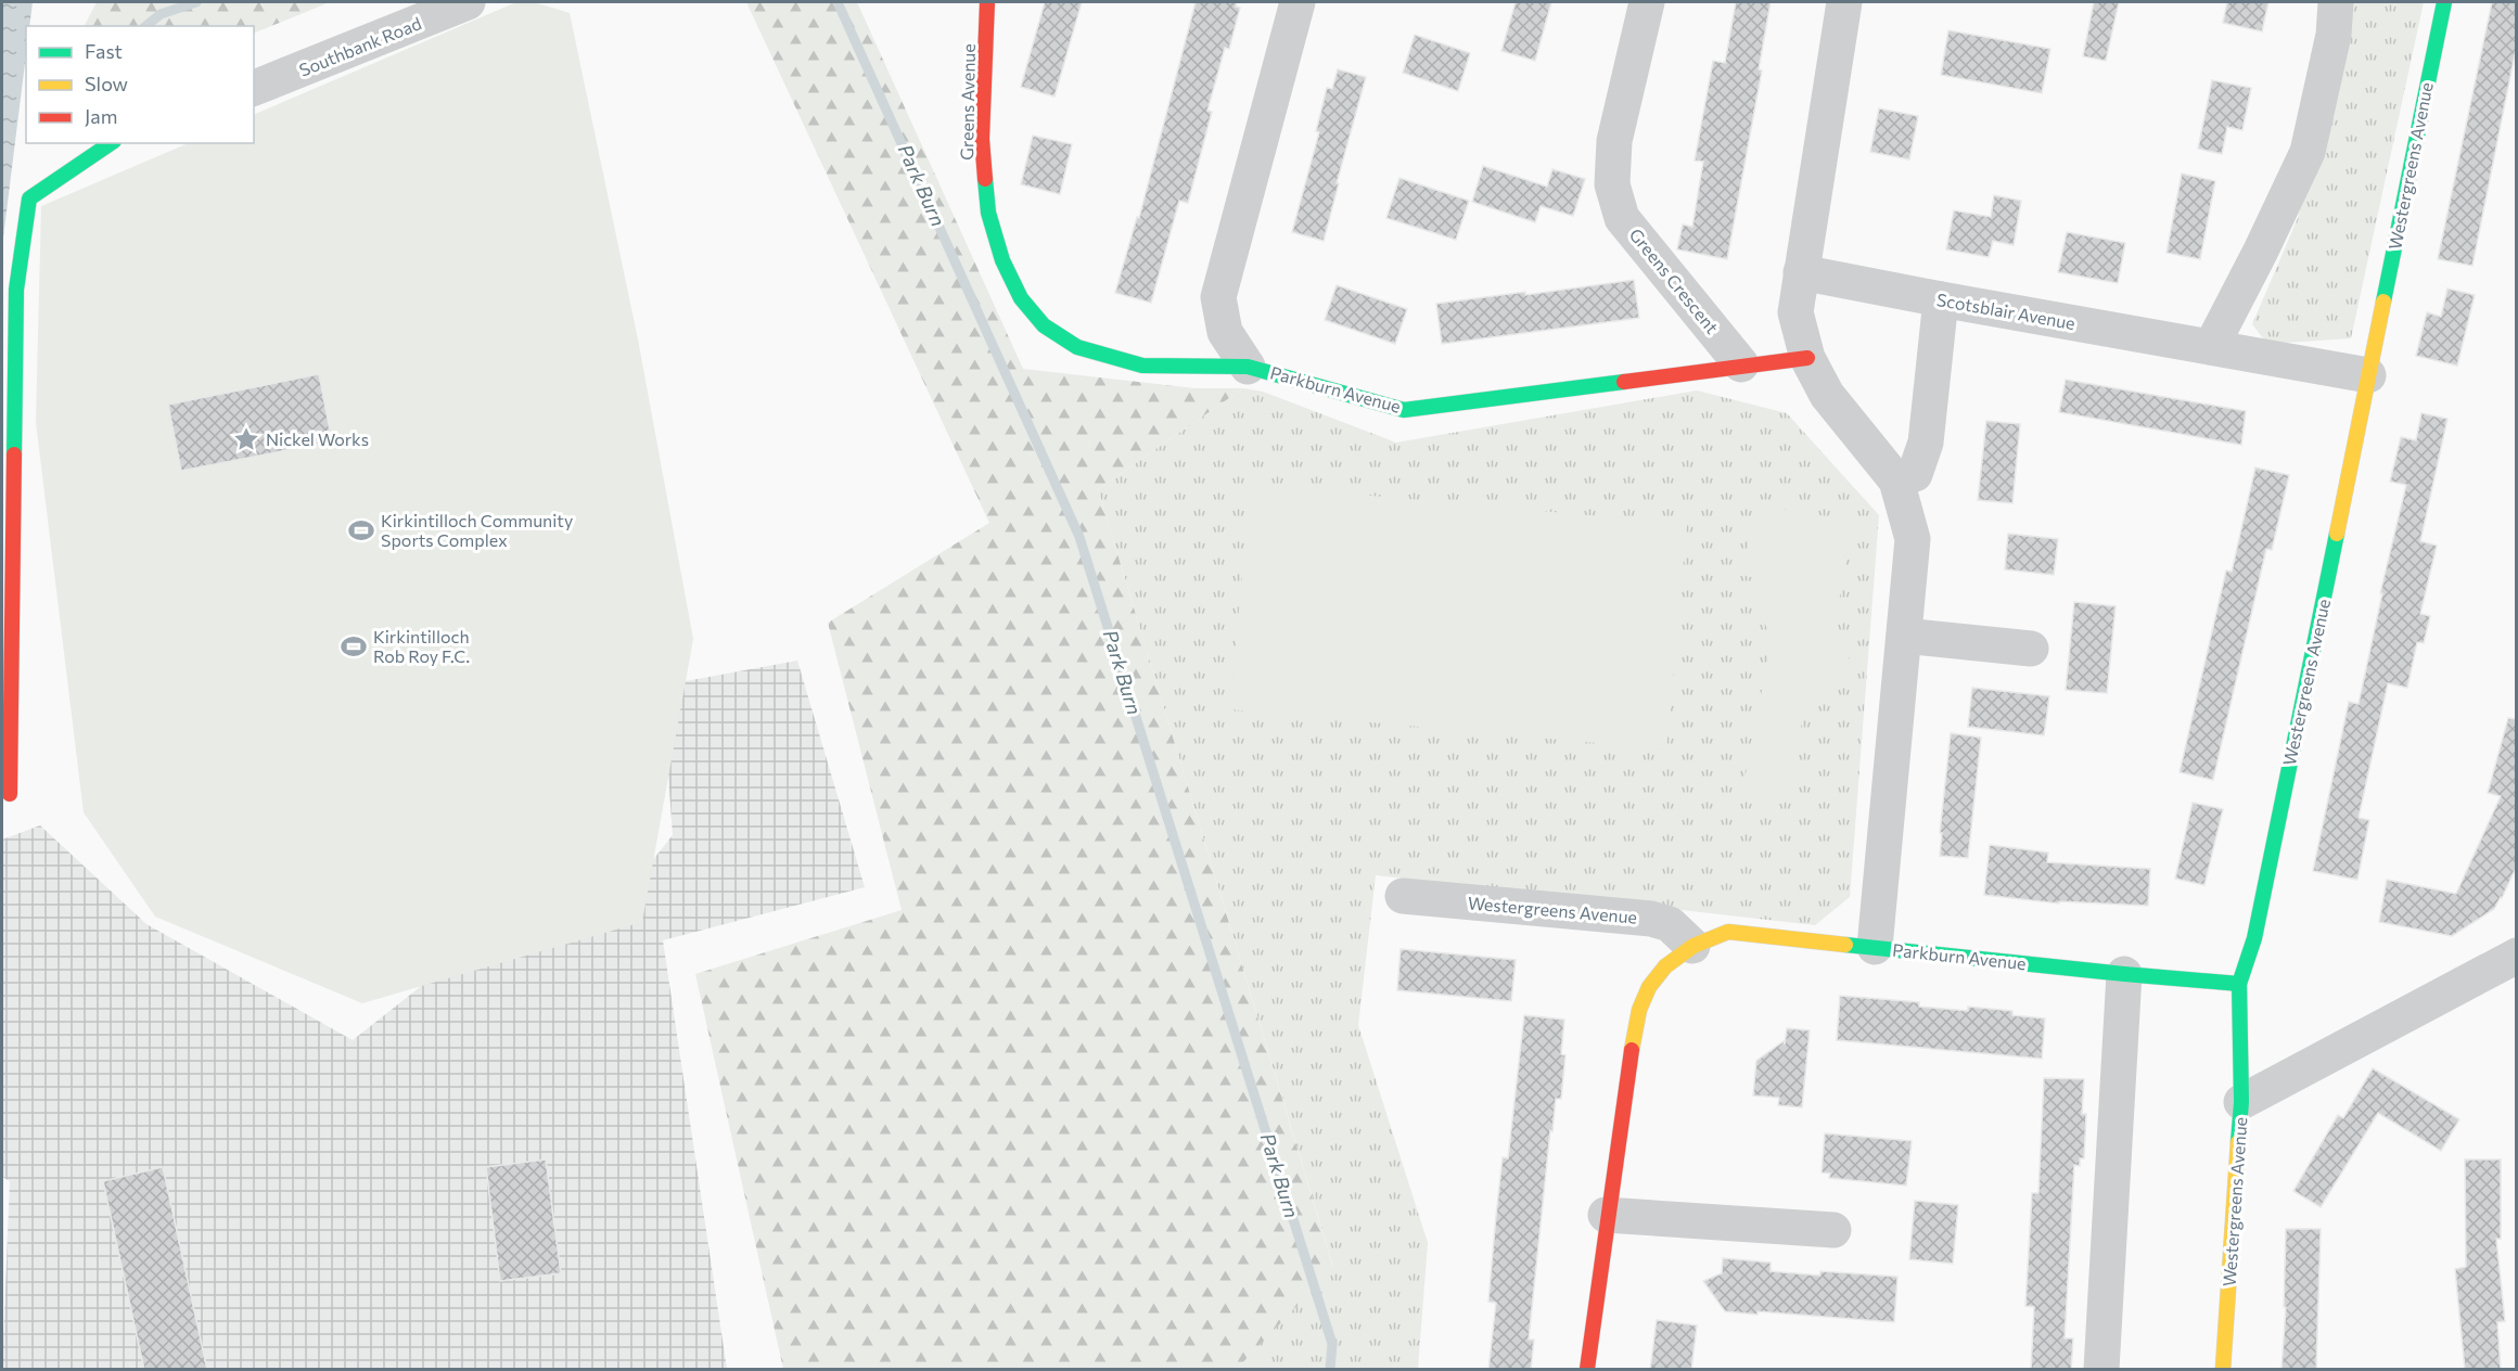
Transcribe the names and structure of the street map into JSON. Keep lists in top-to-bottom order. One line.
{"streets":{"street":["Southbank Road","Greens Avenue","Westergreens Avenue","Greens Crescent","Scotsblair Avenue","Parkburn Avenue"]},"crossings":[["Greens Avenue","Parkburn Avenue"],["Westergreens Avenue","Scotsblair Avenue"],["Westergreens Avenue","Parkburn Avenue"],["Greens Crescent","Parkburn Avenue"]],"water":["Park Burn"],"places":{"place":["Nickel Works"],"sports":["Kirkintilloch Community Sports Complex","Kirkintilloch Rob Roy F.C."]},"legend":["Fast","Slow","Jam"]}
